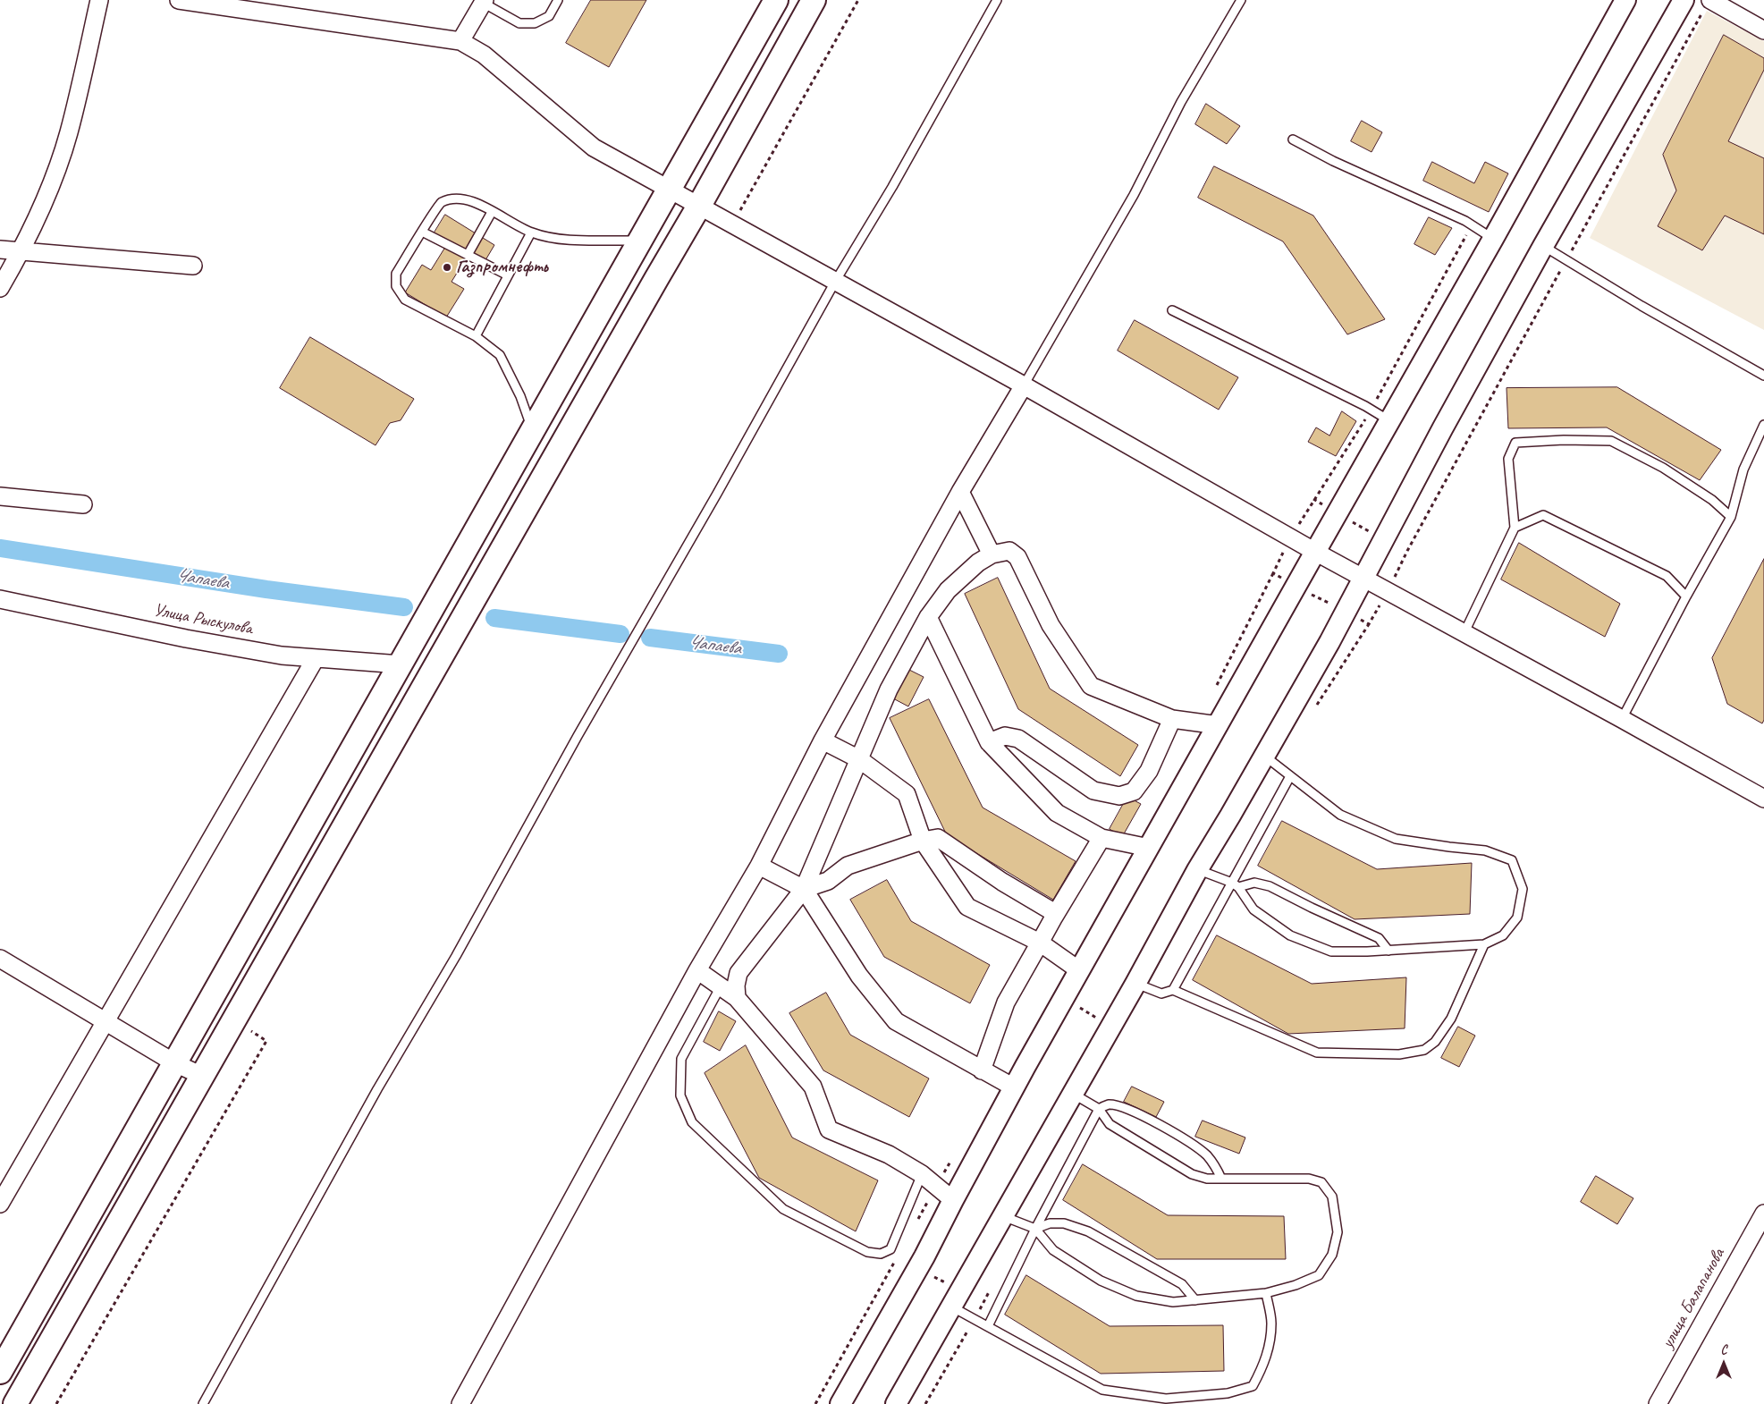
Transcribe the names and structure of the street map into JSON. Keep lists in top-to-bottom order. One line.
{"streets":{"street":["Улица Рыскулова","улица Балапанова"]},"water":["Чапаева"],"places":["Газпромнефть"],"north":"top"}
